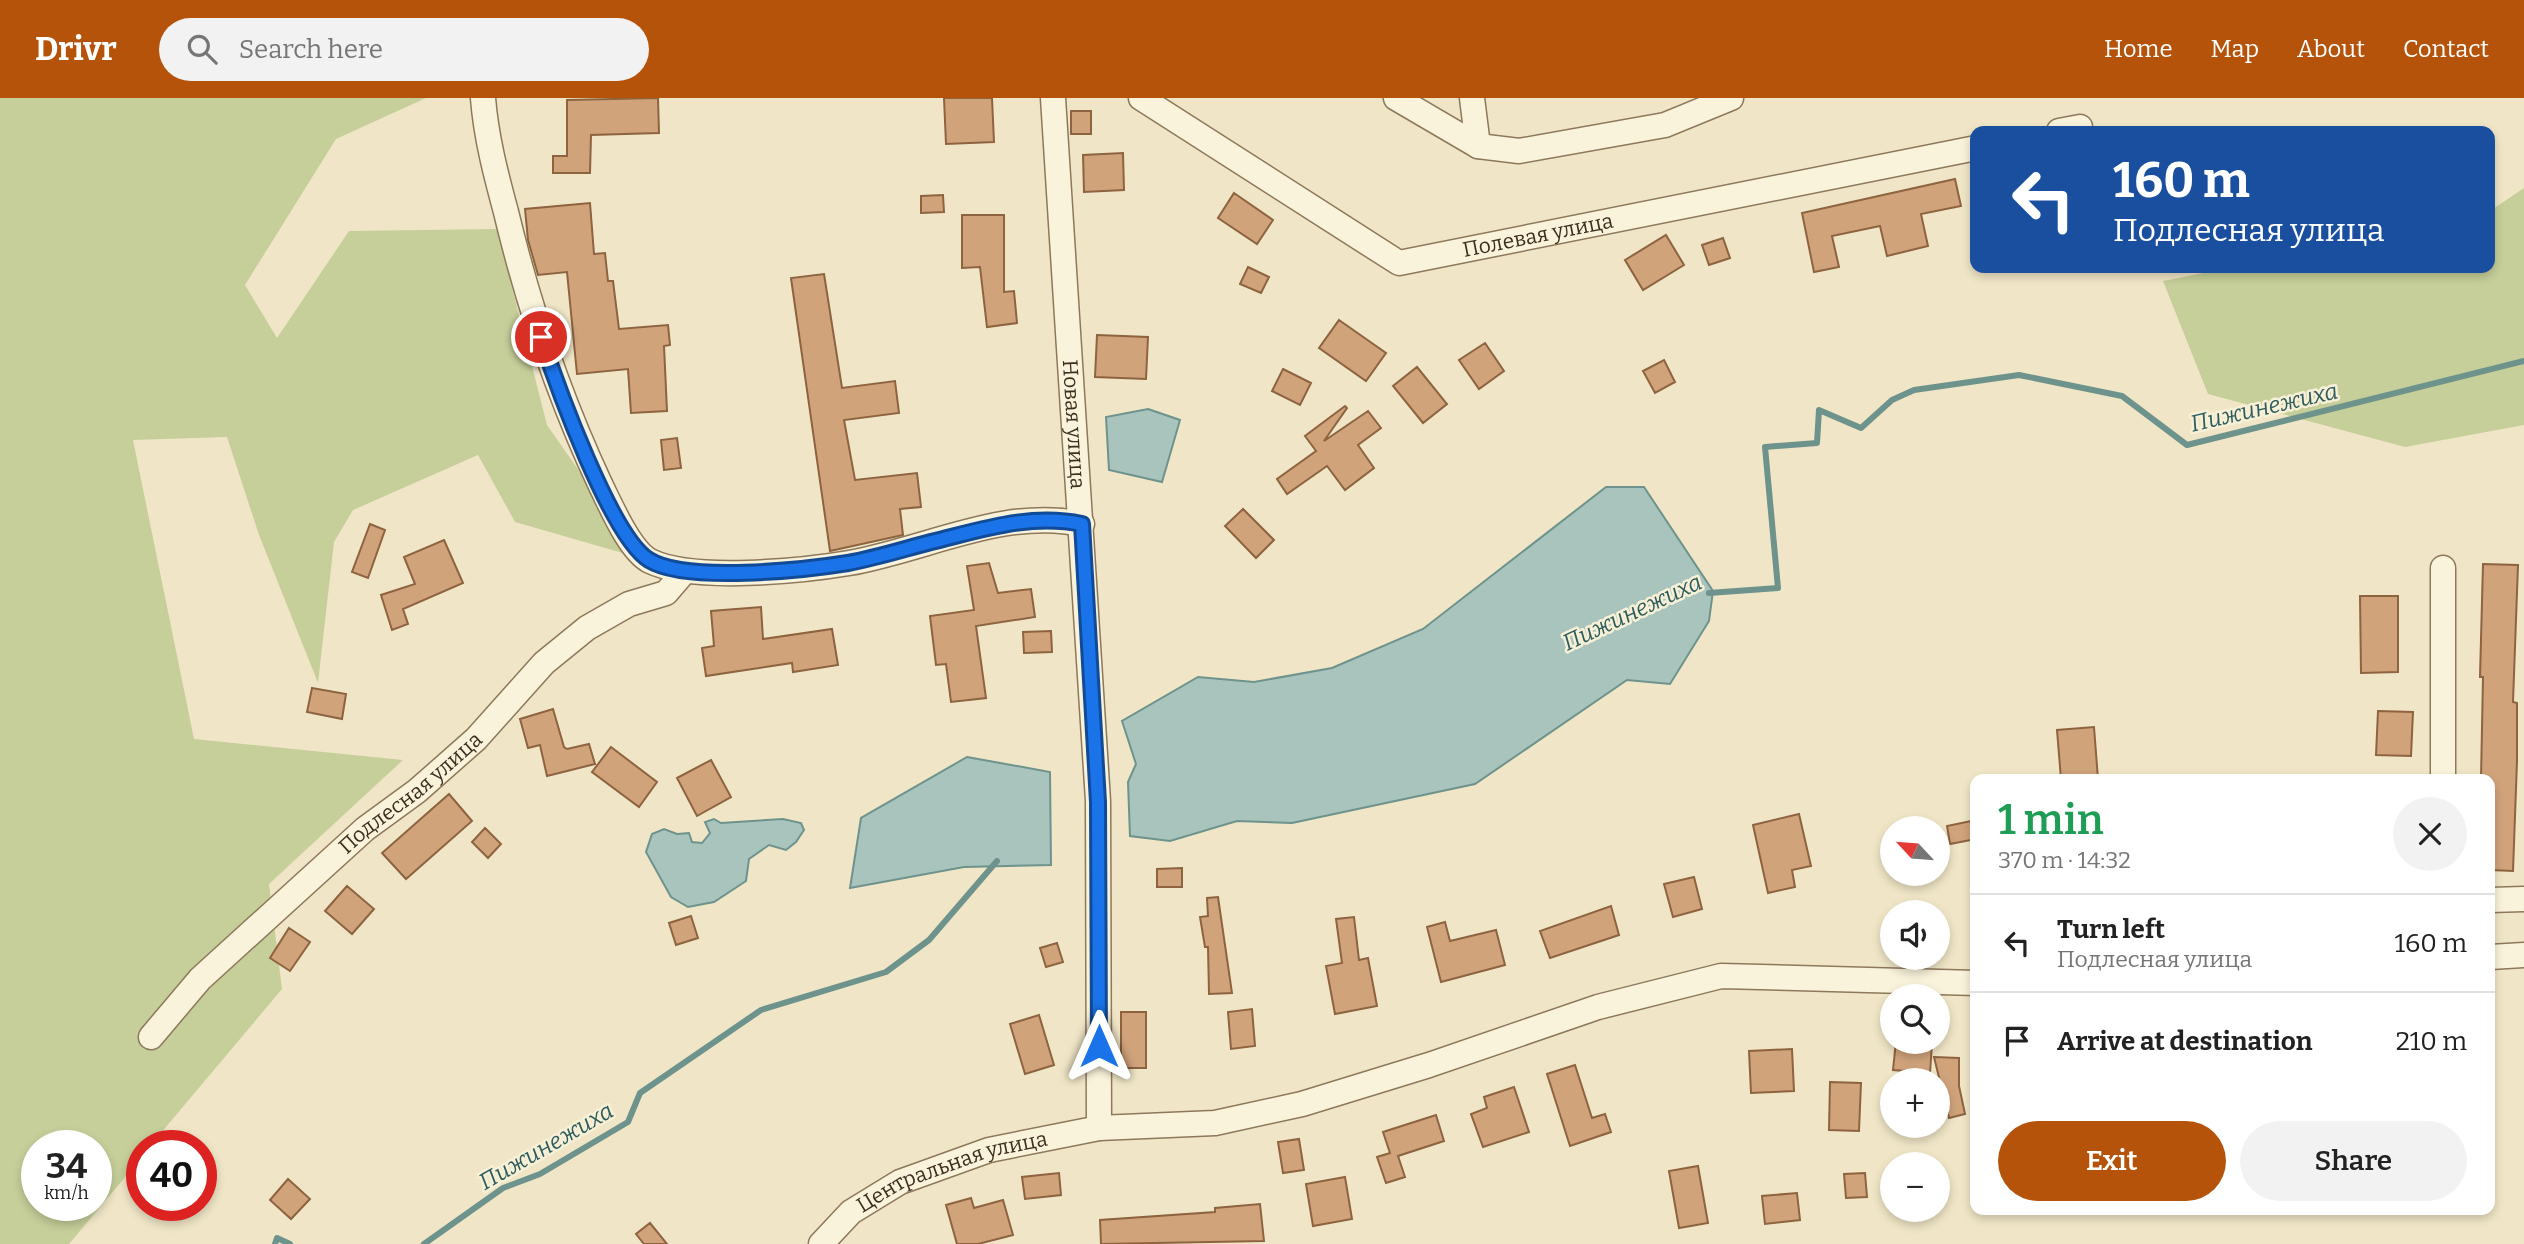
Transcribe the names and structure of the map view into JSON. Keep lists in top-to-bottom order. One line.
{"streets":{"street":["Полевая улица","Новая улица","Подлесная улица","Центральная улица"]},"crossings":[["Новая улица","Центральная улица"]],"water":["Пижинежиха"],"north":"top left","page":{"header":"Drivr","search":"Search here","nav":["Home","Map","About","Contact"],"turn":["160 m","Подлесная улица"],"heading":["1 min","370 m · 14:32"],"map_buttons":["+","−"],"list":[{"name":"Turn left","note":"Подлесная улица","value":"160 m"},{"name":"Arrive at destination","value":"210 m"}],"buttons":["Exit","Share"],"speed":"34 km/h","limit":"40"}}
